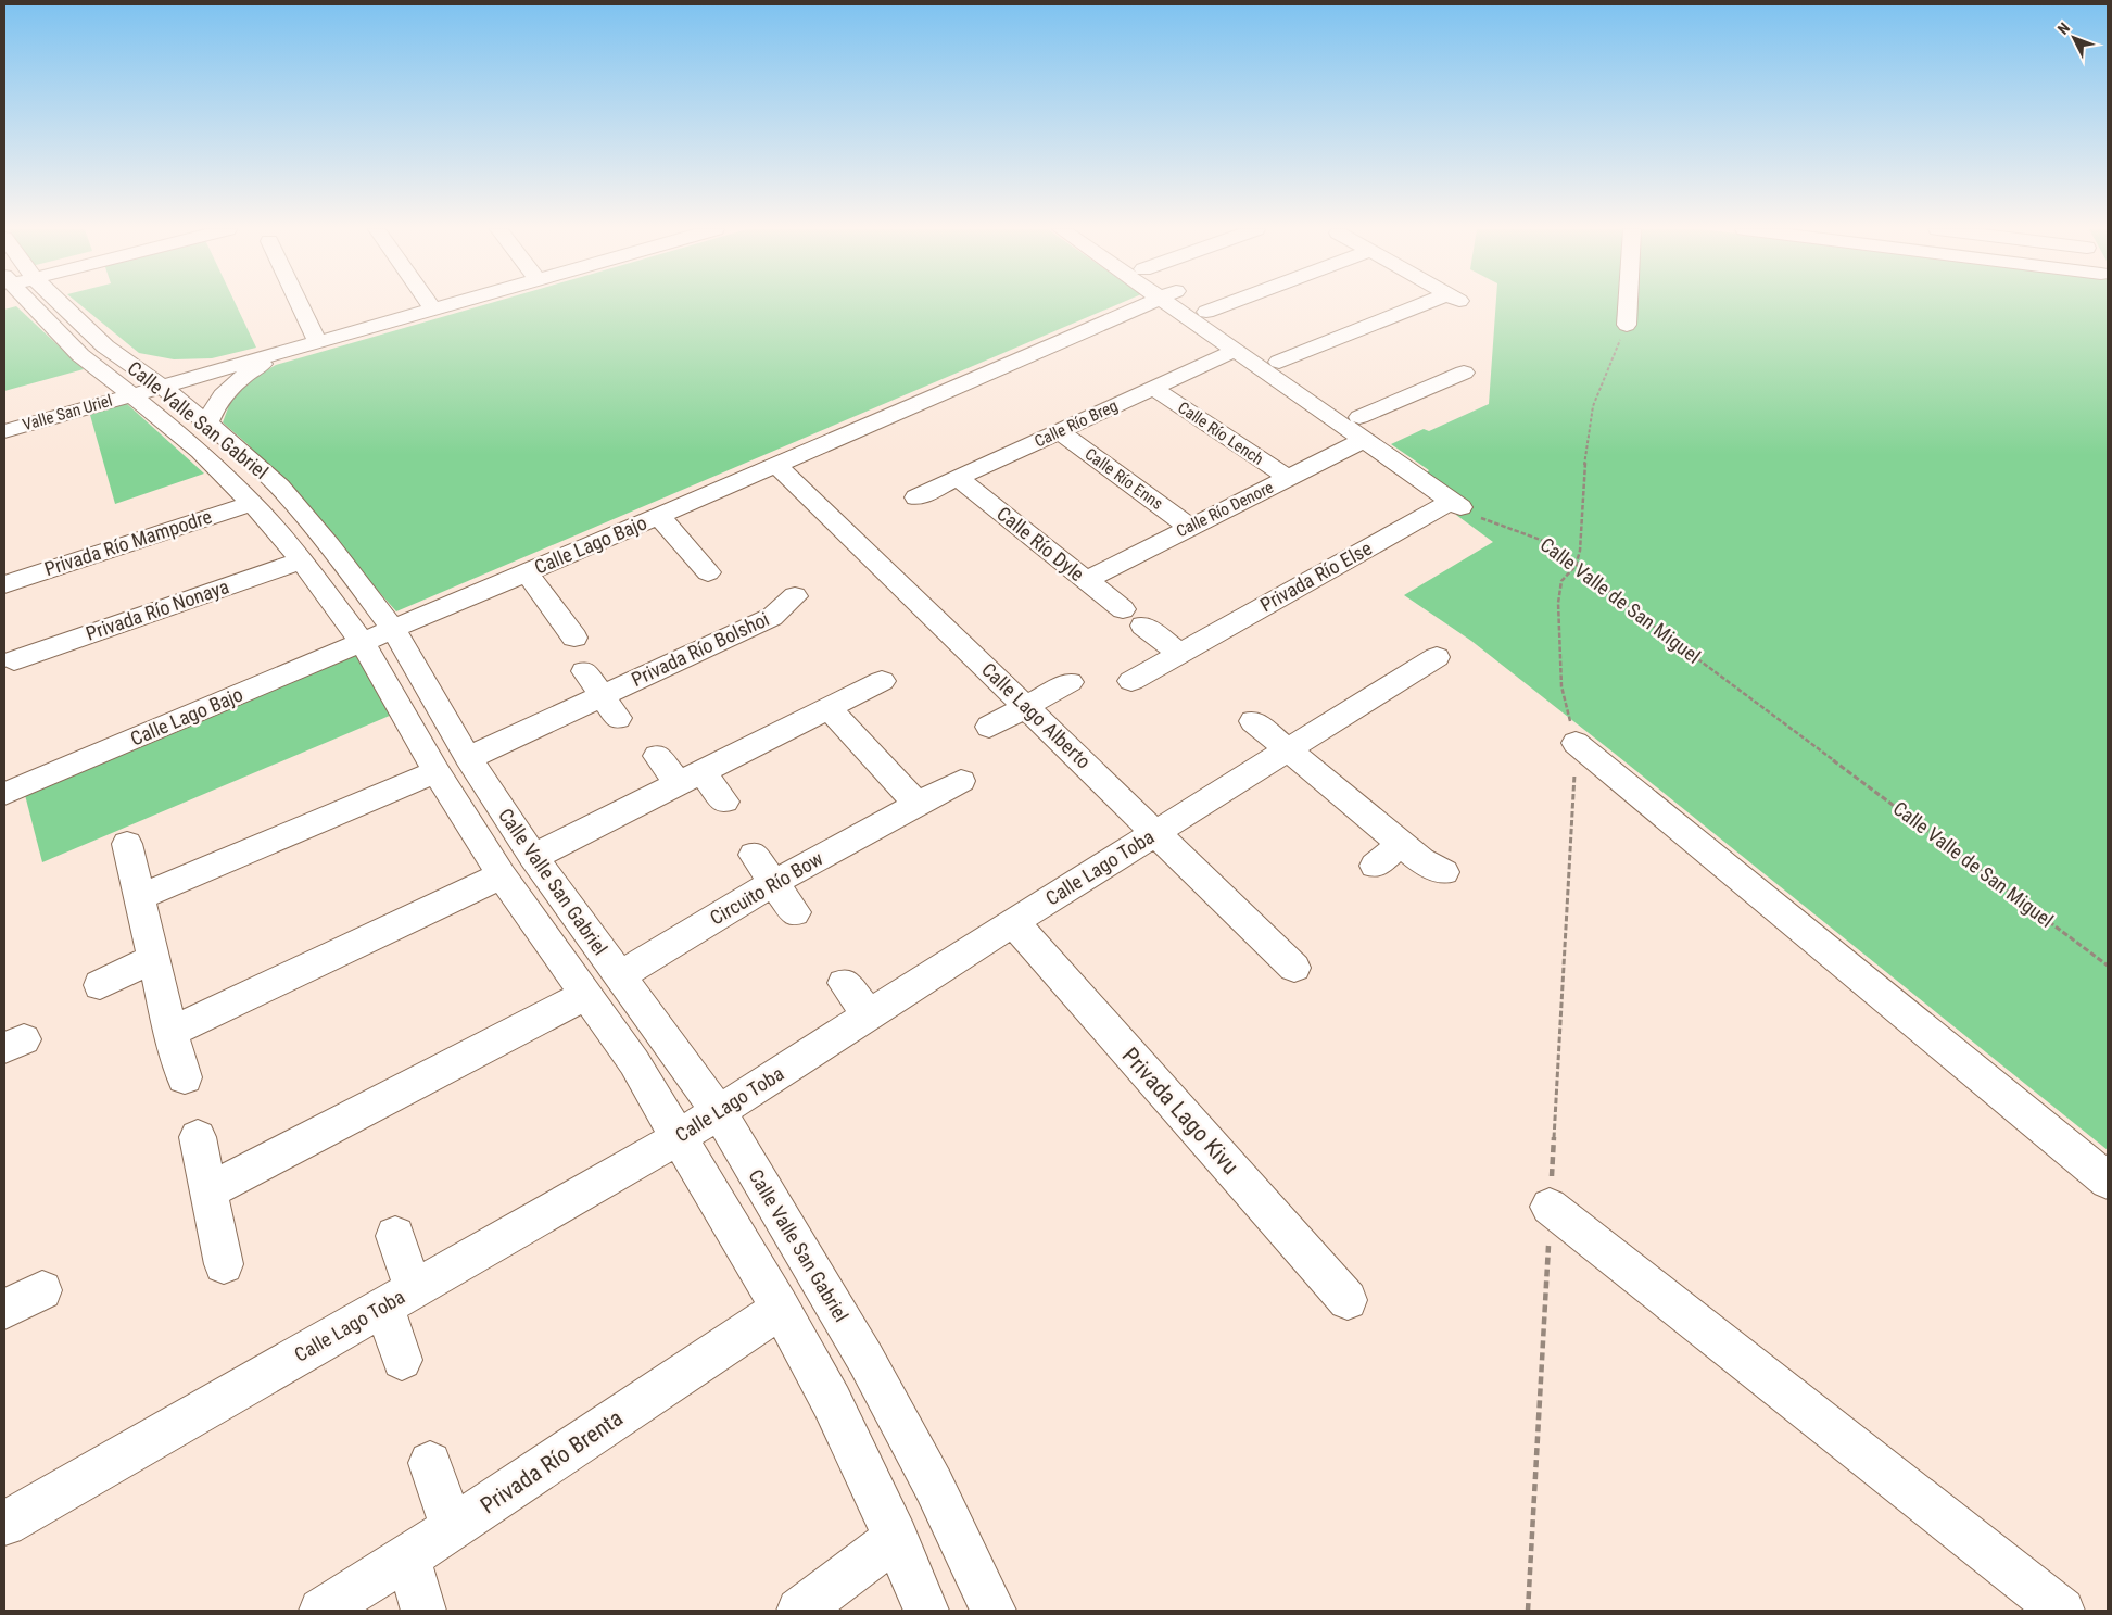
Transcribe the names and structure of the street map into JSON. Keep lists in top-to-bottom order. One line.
{"streets":{"street":["Valle San Uriel","Calle Valle San Gabriel","Calle Río Breg","Calle Río Lench","Calle Río Enns","Calle Río Denore","Privada Río Mampodre","Calle Río Dyle","Calle Lago Bajo","Privada Río Else","Privada Río Nonaya","Privada Río Bolshoi","Calle Lago Alberto","Calle Lago Toba","Circuito Río Bow","Privada Lago Kivu","Privada Río Brenta"],"path":["Calle Valle de San Miguel"]},"crossings":[["Valle San Uriel","Calle Valle San Gabriel"],["Calle Valle San Gabriel","Privada Río Mampodre"],["Calle Valle San Gabriel","Calle Lago Bajo"],["Calle Valle San Gabriel","Privada Río Nonaya"],["Calle Valle San Gabriel","Privada Río Bolshoi"],["Calle Valle San Gabriel","Calle Lago Toba"],["Calle Valle San Gabriel","Circuito Río Bow"],["Calle Valle San Gabriel","Privada Río Brenta"],["Calle Río Breg","Calle Río Lench"],["Calle Río Breg","Calle Río Enns"],["Calle Río Breg","Calle Río Dyle"],["Calle Río Lench","Calle Río Denore"],["Calle Río Enns","Calle Río Denore"],["Calle Río Denore","Calle Río Dyle"],["Calle Lago Bajo","Calle Lago Alberto"],["Privada Río Else","Calle Valle de San Miguel"],["Calle Lago Alberto","Calle Lago Toba"],["Calle Lago Toba","Privada Lago Kivu"]],"north":"top left"}
